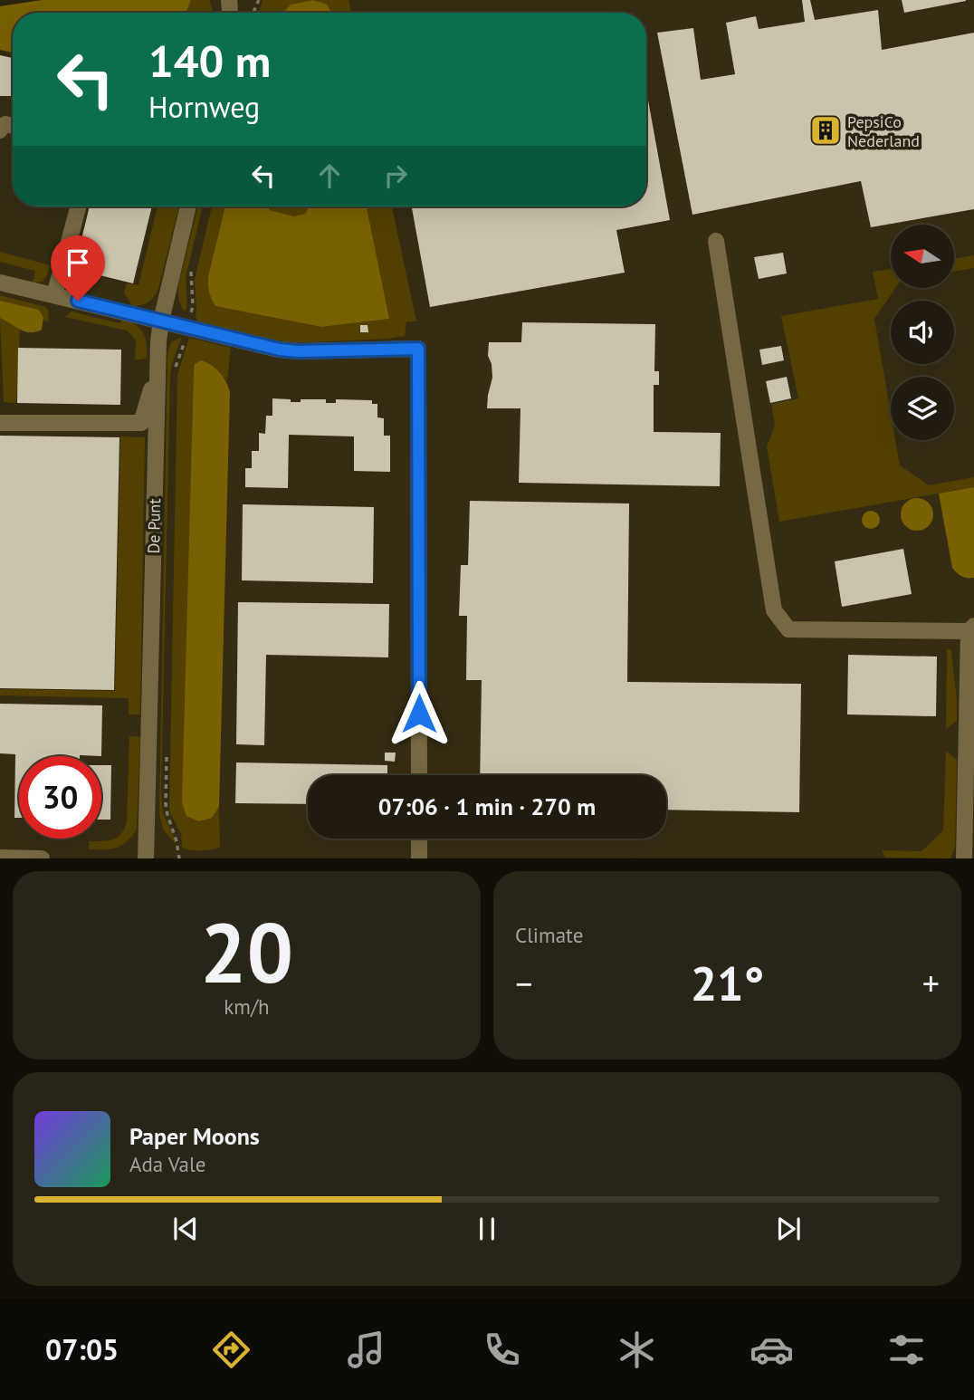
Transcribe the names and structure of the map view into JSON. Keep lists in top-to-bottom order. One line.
{"streets":{"street":["De Punt"]},"places":{"building":["PepsiCo Nederland"]},"north":"left","page":{"turn":["140 m","Hornweg"],"limit":"30","trip":"07:06 · 1 min · 270 m","tile":[["20","km/h"],"Climate"],"heat":["−","21°","+"],"song":["Paper Moons","Ada Vale"],"tabs":"07:05"}}
